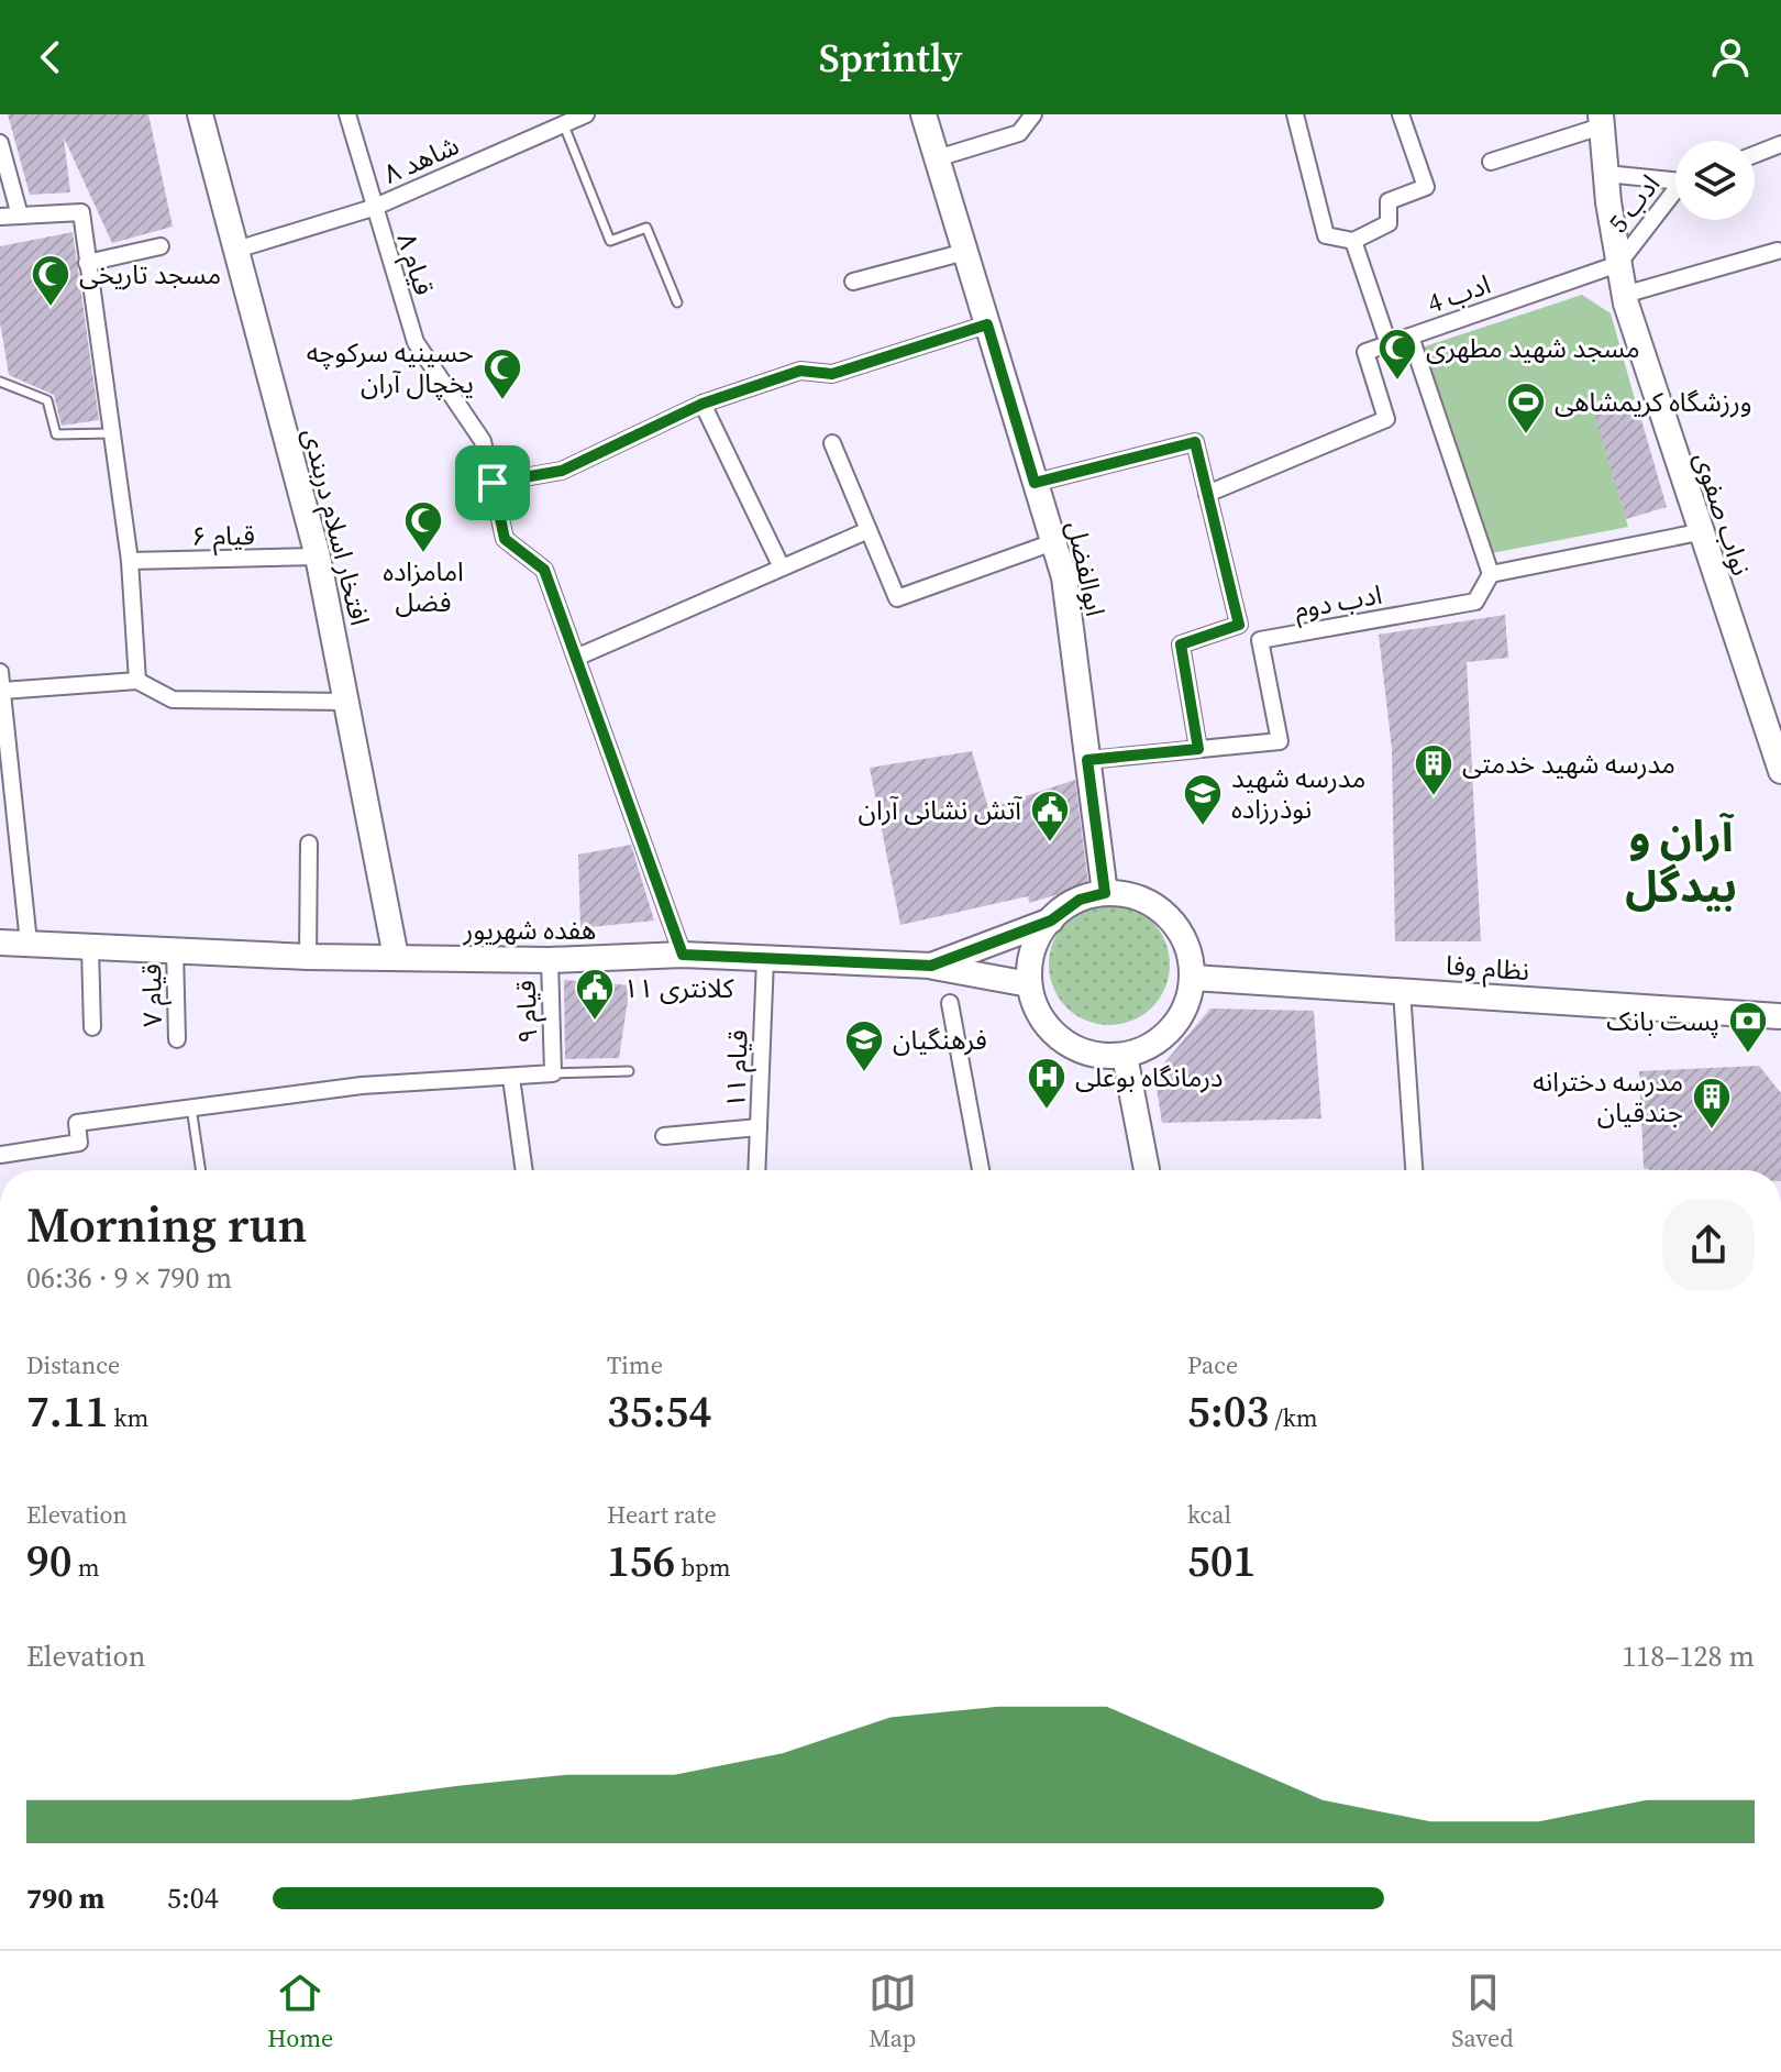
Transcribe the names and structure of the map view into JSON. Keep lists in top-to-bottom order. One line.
{"streets":{"main road":["نواب صفوی","افتخار اسلام دربندی","ابوالفضل","هفده شهریور","نظام وفا"],"street":["شاهد ۸","ادب 5","قیام ۸","ادب 4","قیام ۶","ادب دوم","قیام ۷","قیام ۹","قیام ۱۱"]},"crossings":[["شاهد ۸","قیام ۸"],["شاهد ۸","افتخار اسلام دربندی"],["ادب 5","ادب 4"],["ادب 5","نواب صفوی"],["قیام ۸","هفده شهریور"],["ادب 4","نواب صفوی"],["افتخار اسلام دربندی","قیام ۶"],["افتخار اسلام دربندی","هفده شهریور"],["ابوالفضل","هفده شهریور"],["ابوالفضل","نظام وفا"],["هفده شهریور","نظام وفا"],["هفده شهریور","قیام ۷"],["هفده شهریور","قیام ۹"],["هفده شهریور","قیام ۱۱"]],"districts":["آران و بیدگل"],"places":{"mosque":["مسجد تاریخی","مسجد شهید مطهری","حسینیه سرکوچه یخچال آران","امامزاده فضل"],"sports":["ورزشگاه کریمشاهی"],"building":["مدرسه شهید خدمتی","مدرسه دخترانه جندقیان"],"school or university":["مدرسه شهید نوذرزاده","فرهنگیان"],"public building":["آتش نشانی آران","کلانتری ۱۱"],"bank":["پست بانک"],"hospital":["درمانگاه بوعلی"]},"page":{"header":"Sprintly","heading":["Morning run","06:36 · 9 × 790 m"],"stats":[["Distance","7.11 km"],["Time","35:54"],["Pace","5:03 /km"],["Elevation","90 m"],["Heart rate","156 bpm"],["kcal","501"]],"chart":["Elevation","118–128 m"],"list":[{"name":"790 m","note":"5:04"}],"tabs":["Home","Map","Saved"]}}
